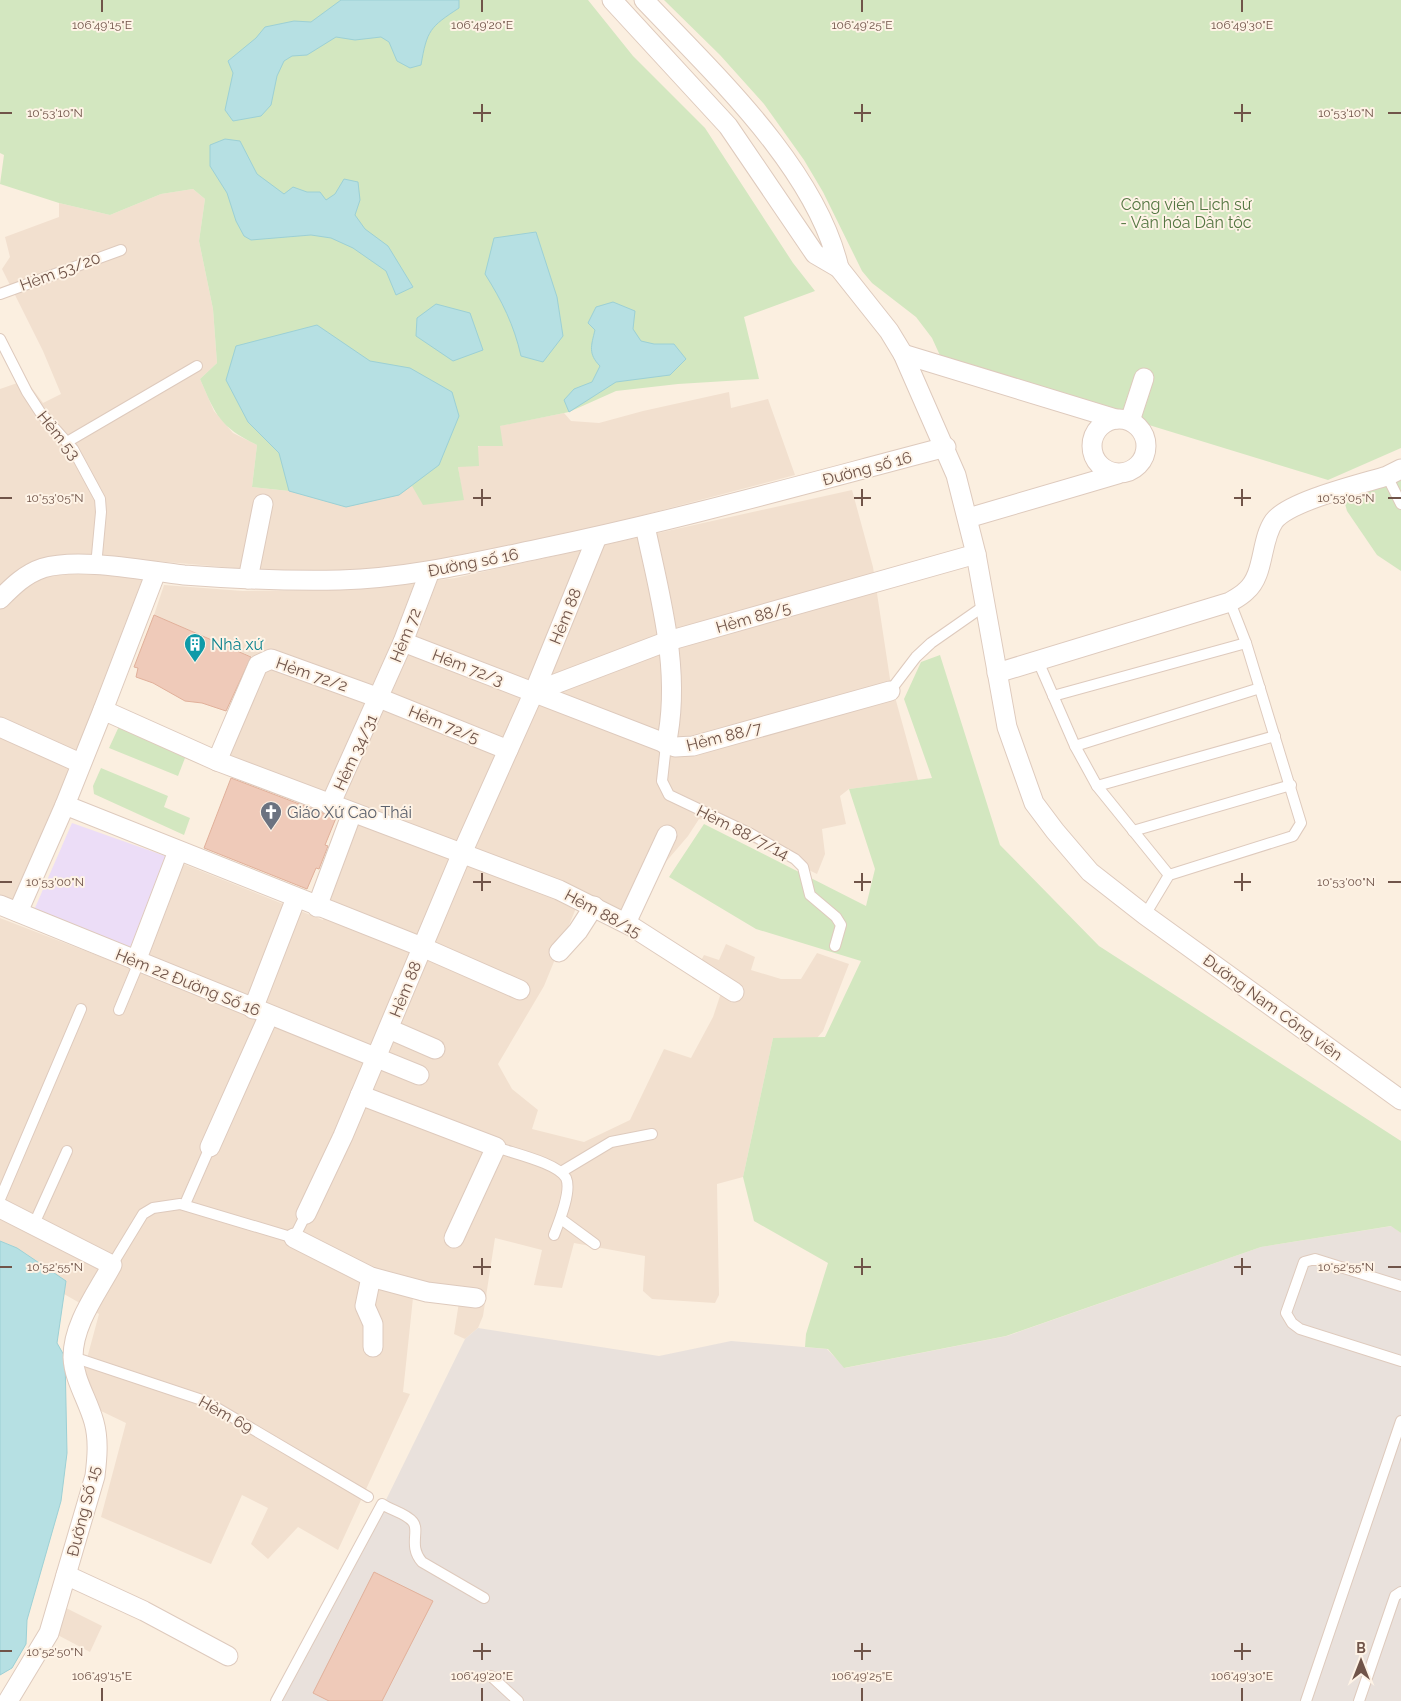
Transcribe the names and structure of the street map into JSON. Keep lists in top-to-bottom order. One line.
{"streets":{"street":["Đường số 16","Hẻm 88","Hẻm 88/5","Hẻm 72","Hẻm 72/3","Hẻm 72/2","Hẻm 72/5","Hẻm 88/7","Hẻm 34/31","Hẻm 88/15","Hẻm 22 Đường Số 16","Đường Nam Công viên","Đường Số 15"],"lane":["Hẻm 53/20","Hẻm 53","Hẻm 88/7/14","Hẻm 69"]},"crossings":[["Hẻm 53","Đường số 16"],["Đường số 16","Hẻm 88"],["Đường số 16","Hẻm 72"],["Đường số 16","Đường Nam Công viên"],["Hẻm 88","Hẻm 88/5"],["Hẻm 88","Hẻm 72/3"],["Hẻm 88","Hẻm 72/5"],["Hẻm 88","Hẻm 88/7"],["Hẻm 88","Hẻm 88/15"],["Hẻm 88","Hẻm 22 Đường Số 16"],["Hẻm 88/5","Hẻm 72/3"],["Hẻm 88/5","Hẻm 88/7"],["Hẻm 88/5","Đường Nam Công viên"],["Hẻm 72","Hẻm 72/3"],["Hẻm 72","Hẻm 72/2"],["Hẻm 72","Hẻm 72/5"],["Hẻm 72","Hẻm 34/31"],["Hẻm 72/3","Hẻm 88/7"],["Hẻm 72/2","Hẻm 72/5"],["Hẻm 72/2","Hẻm 34/31"],["Hẻm 72/2","Hẻm 88/15"],["Hẻm 72/5","Hẻm 34/31"],["Hẻm 88/7","Hẻm 88/7/14"],["Hẻm 34/31","Hẻm 88/15"],["Hẻm 69","Đường Số 15"]],"parks":["Công viên Lịch sử - Văn hóa Dân tộc"],"places":{"building":["Nhà xứ"],"church":["Giáo Xứ Cao Thái"]},"north":"top","coordinates":["106°49'15\"E","106°49'20\"E","106°49'25\"E","106°49'30\"E","10°53'10\"N","10°53'05\"N","10°53'00\"N","10°52'55\"N","10°52'50\"N"]}
